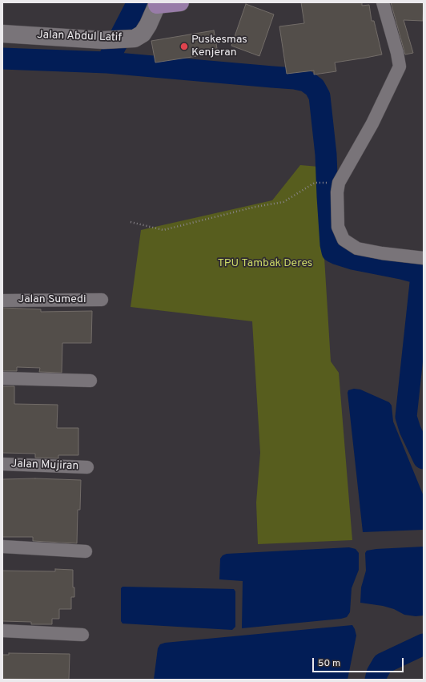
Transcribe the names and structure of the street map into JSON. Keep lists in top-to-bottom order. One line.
{"streets":{"main road":["Jalan Abdul Latif"],"street":["Jalan Sumedi","Jalan Mujiran"]},"parks":["TPU Tambak Deres"],"places":["Puskesmas Kenjeran"],"scale_bar":"50 m"}
